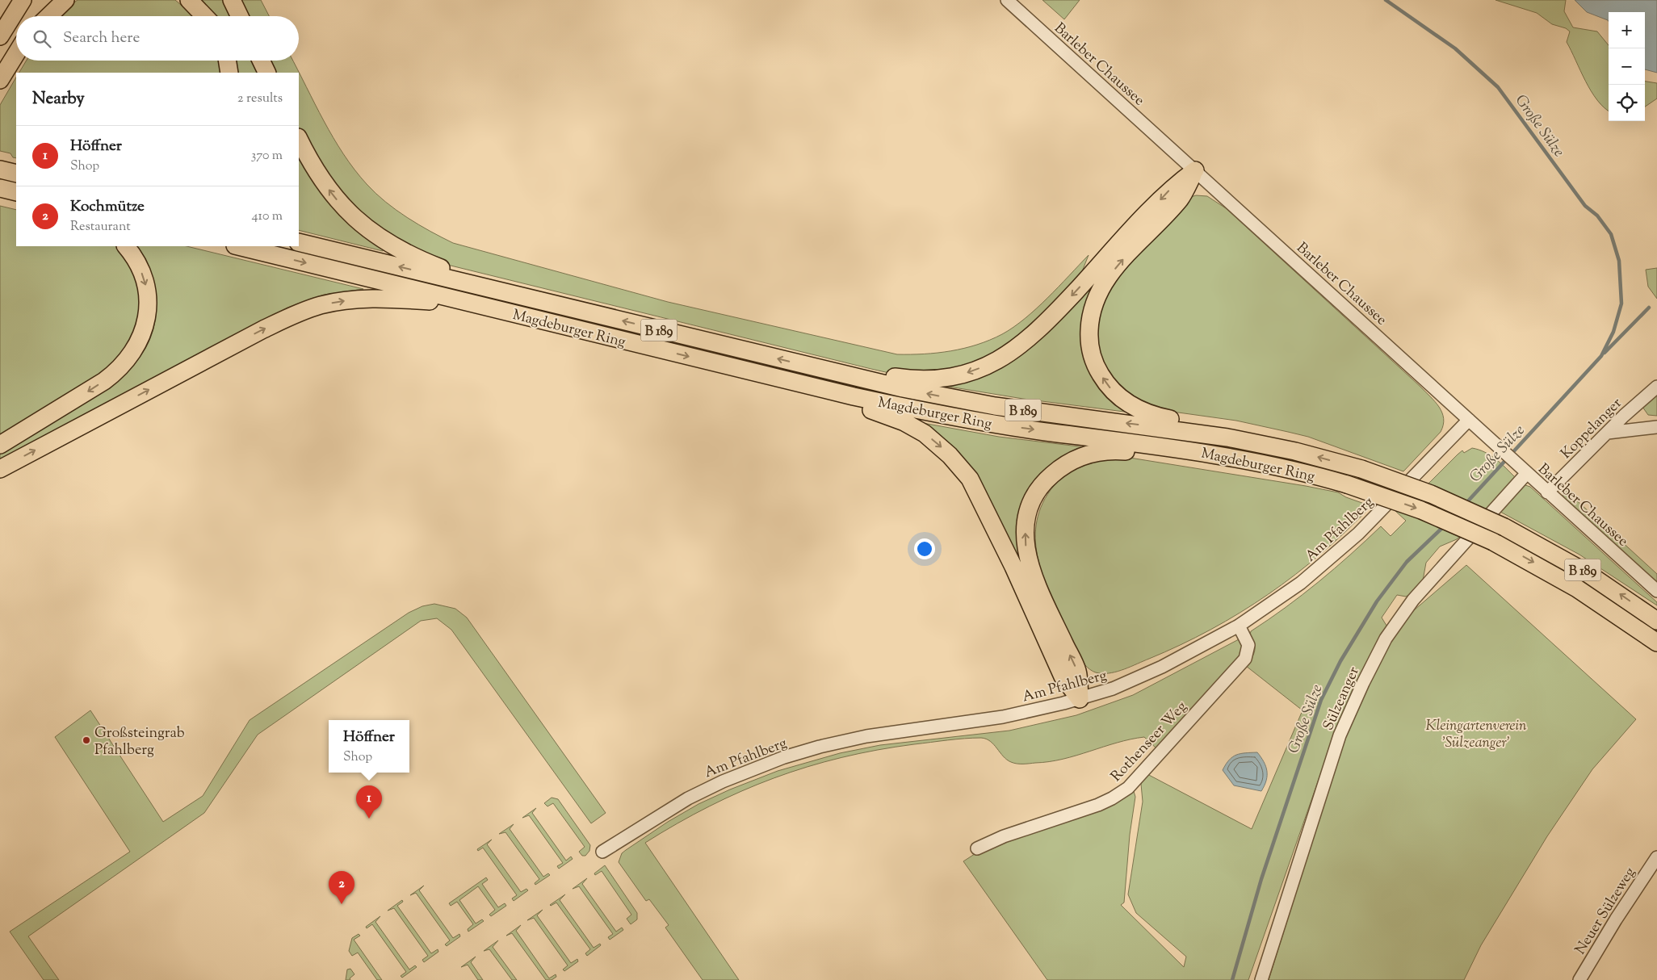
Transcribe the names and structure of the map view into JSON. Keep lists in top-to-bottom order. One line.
{"streets":{"highway":["Magdeburger Ring","B 189"],"street":["Barleber Chaussee","Koppelanger","Am Pfahlberg","Sülzeanger","Rothenseer Weg","Neuer Sülzeweg"]},"crossings":[["Barleber Chaussee","Koppelanger"],["Barleber Chaussee","Am Pfahlberg"],["Barleber Chaussee","Sülzeanger"],["Am Pfahlberg","Rothenseer Weg"]],"water":["Große Sülze"],"parks":["Kleingartenverein 'Sülzeanger'"],"places":["Großsteingrab Pfahlberg"],"page":{"map_buttons":["+","−"],"search":"Search here","heading":["Nearby","2 results"],"list":[{"mark":"1","name":"Höffner","note":"Shop","value":"370 m"},{"mark":"2","name":"Kochmütze","note":"Restaurant","value":"410 m"}],"popup":["Höffner","Shop"],"pins":["1","2"]}}
